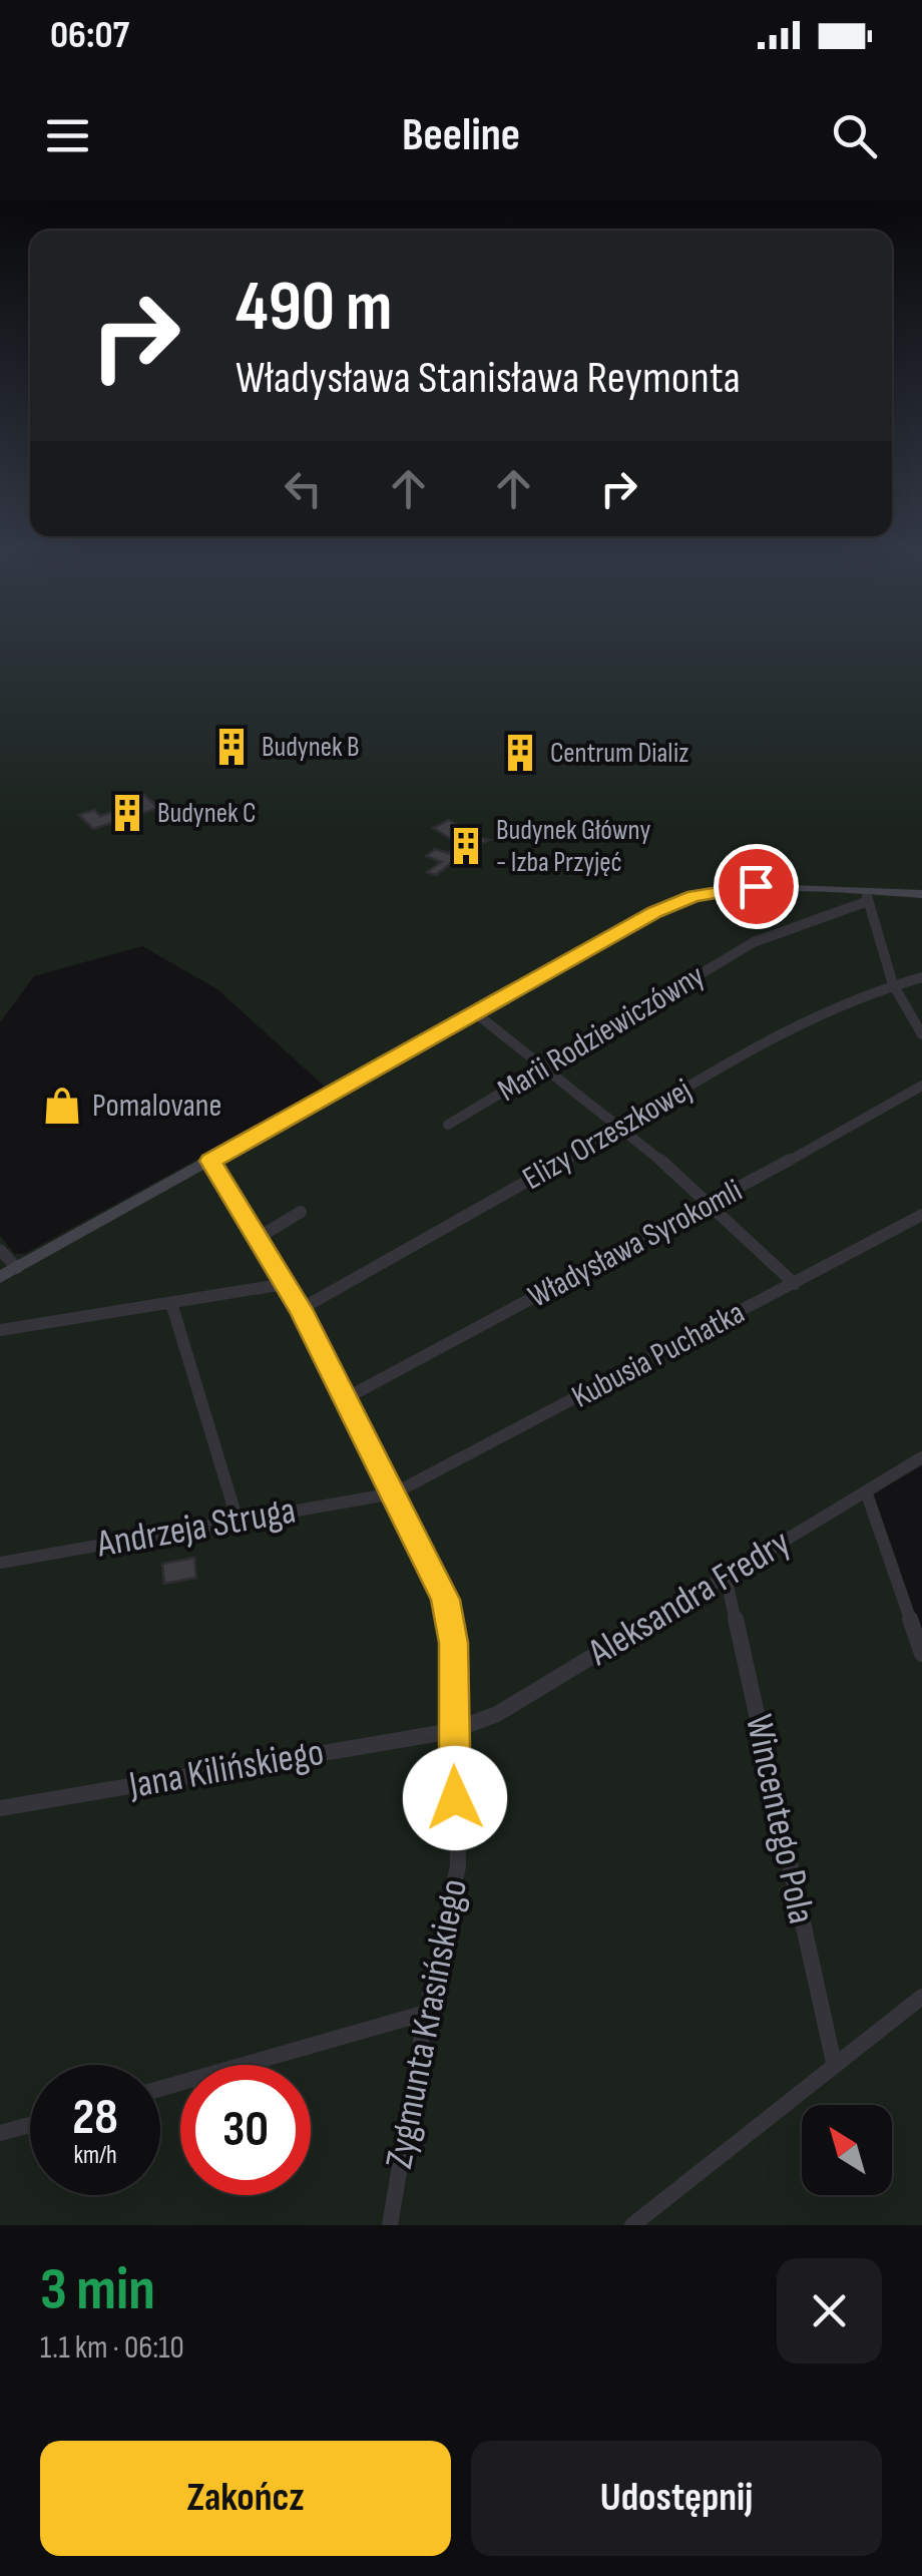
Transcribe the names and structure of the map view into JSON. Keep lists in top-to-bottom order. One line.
{"streets":{"street":["Marii Rodziewiczówny","Elizy Orzeszkowej","Władysława Syrokomli","Kubusia Puchatka","Andrzeja Struga","Aleksandra Fredry","Jana Kilińskiego","Wincentego Pola","Zygmunta Krasińskiego"]},"crossings":[["Elizy Orzeszkowej","Zygmunta Krasińskiego"],["Władysława Syrokomli","Zygmunta Krasińskiego"],["Kubusia Puchatka","Andrzeja Struga"],["Kubusia Puchatka","Zygmunta Krasińskiego"],["Andrzeja Struga","Zygmunta Krasińskiego"],["Aleksandra Fredry","Jana Kilińskiego"],["Aleksandra Fredry","Wincentego Pola"],["Aleksandra Fredry","Zygmunta Krasińskiego"],["Jana Kilińskiego","Zygmunta Krasińskiego"]],"places":{"building":["Budynek B","Centrum Dializ","Budynek C","Budynek Główny - Izba Przyjęć"],"shop":["Pomalovane"]},"north":"top left","page":{"status":"06:07","header":"Beeline","turn":["490 m","Władysława Stanisława Reymonta"],"speed":"28 km/h","limit":"30","heading":["3 min","1.1 km · 06:10"],"buttons":["Zakończ","Udostępnij"]}}
